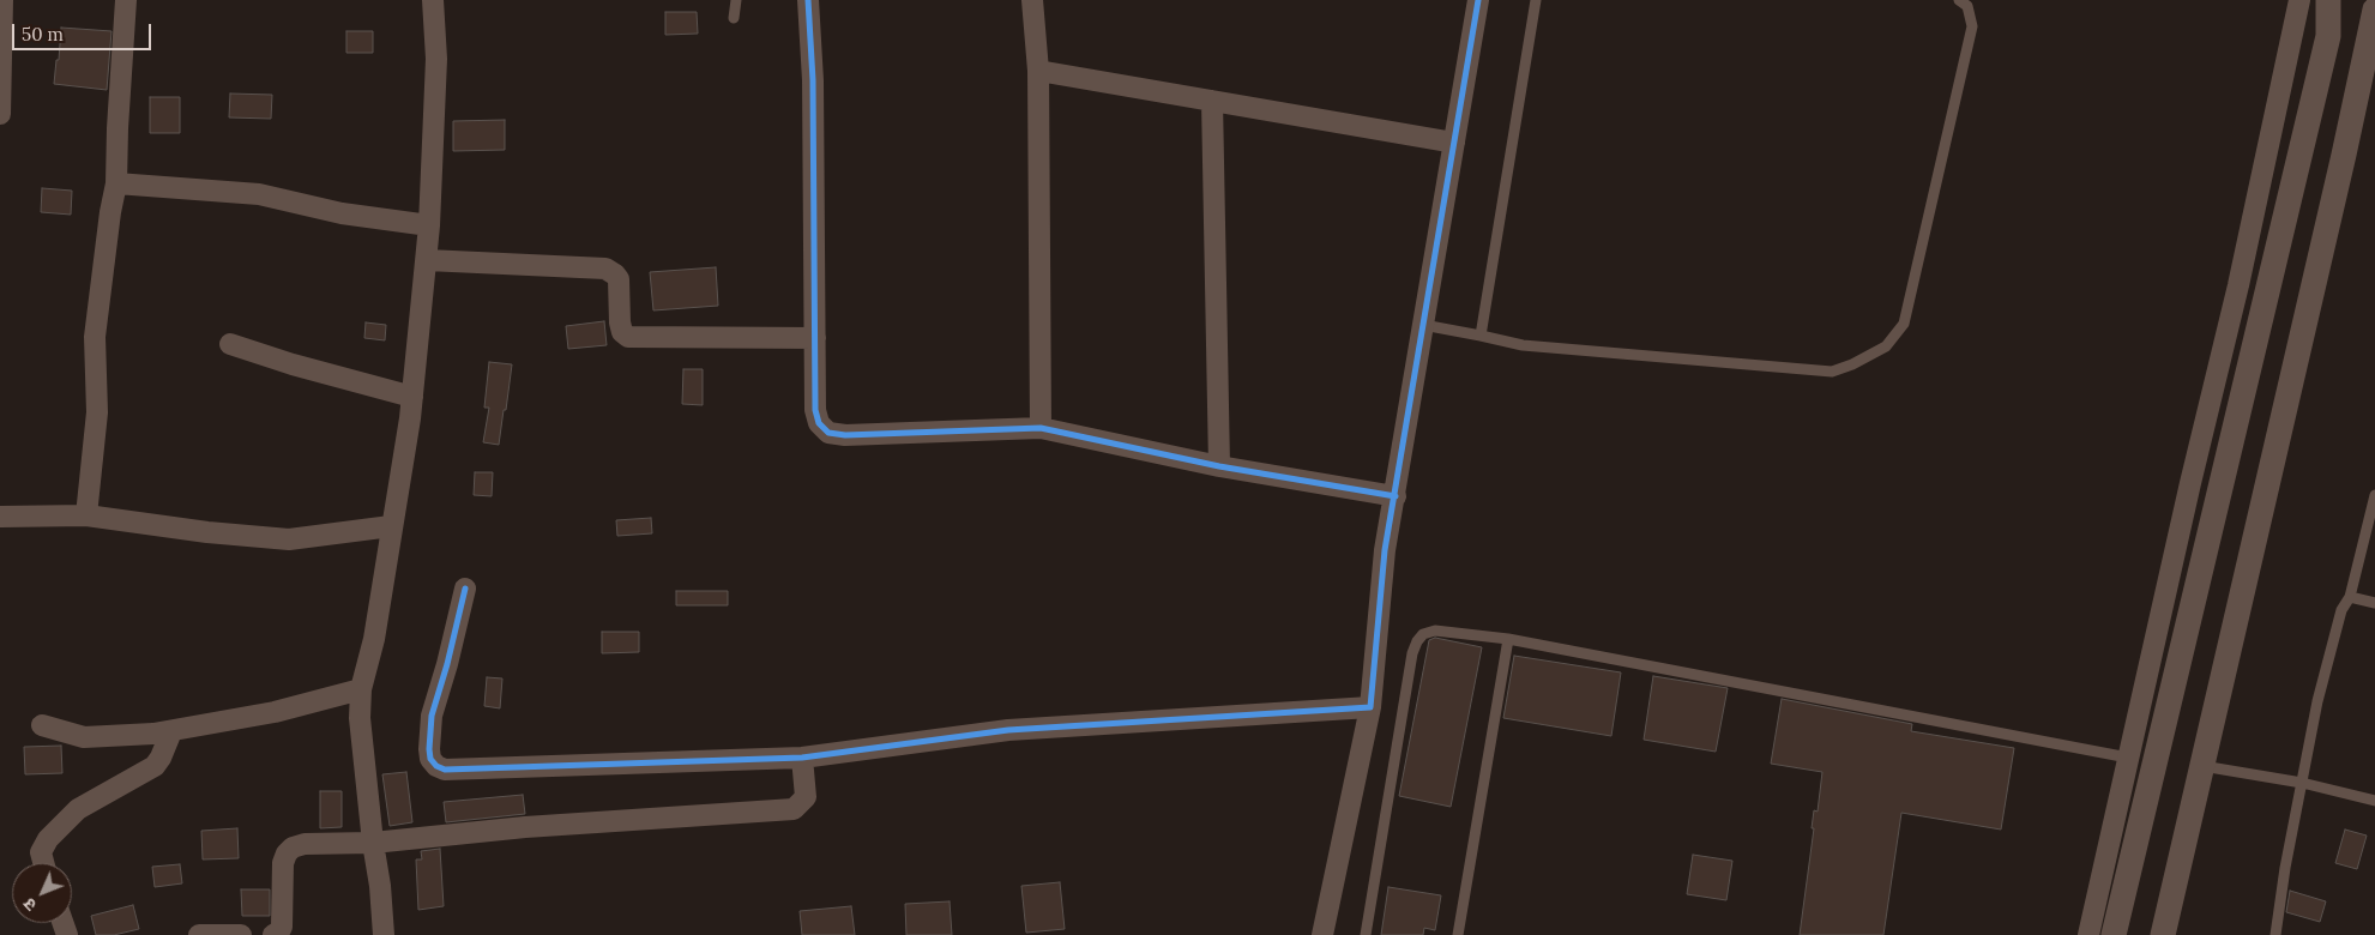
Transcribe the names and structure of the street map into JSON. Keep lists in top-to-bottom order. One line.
{"scale_bar":"50 m","north":"bottom left"}
